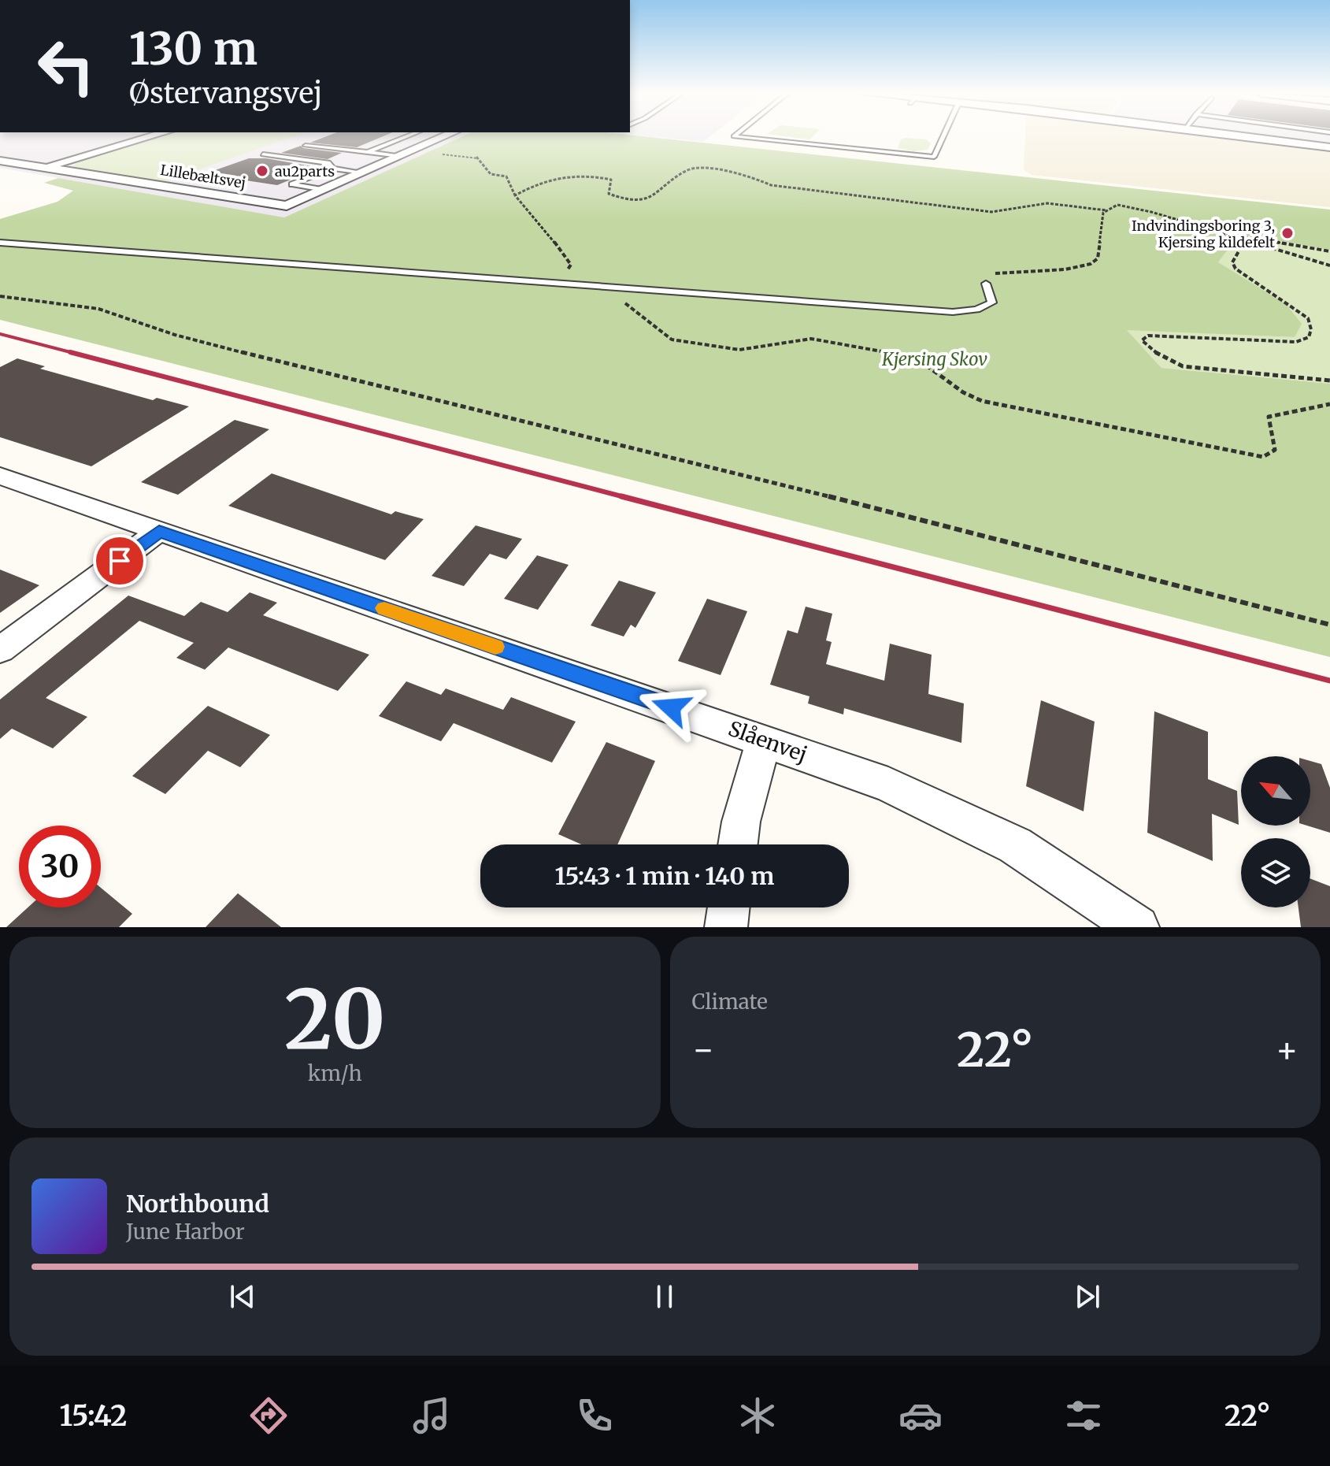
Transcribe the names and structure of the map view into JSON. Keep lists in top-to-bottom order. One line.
{"streets":{"street":["Lillebæltsvej","Slåenvej"]},"parks":["Kjersing Skov"],"places":["au2parts","Indvindingsboring 3, Kjersing kildefelt"],"north":"top left","page":{"turn":["130 m","Østervangsvej"],"limit":"30","trip":"15:43 · 1 min · 140 m","tile":[["20","km/h"],"Climate"],"heat":["−","22°","+"],"song":["Northbound","June Harbor"],"tabs":["15:42","22°"]}}
